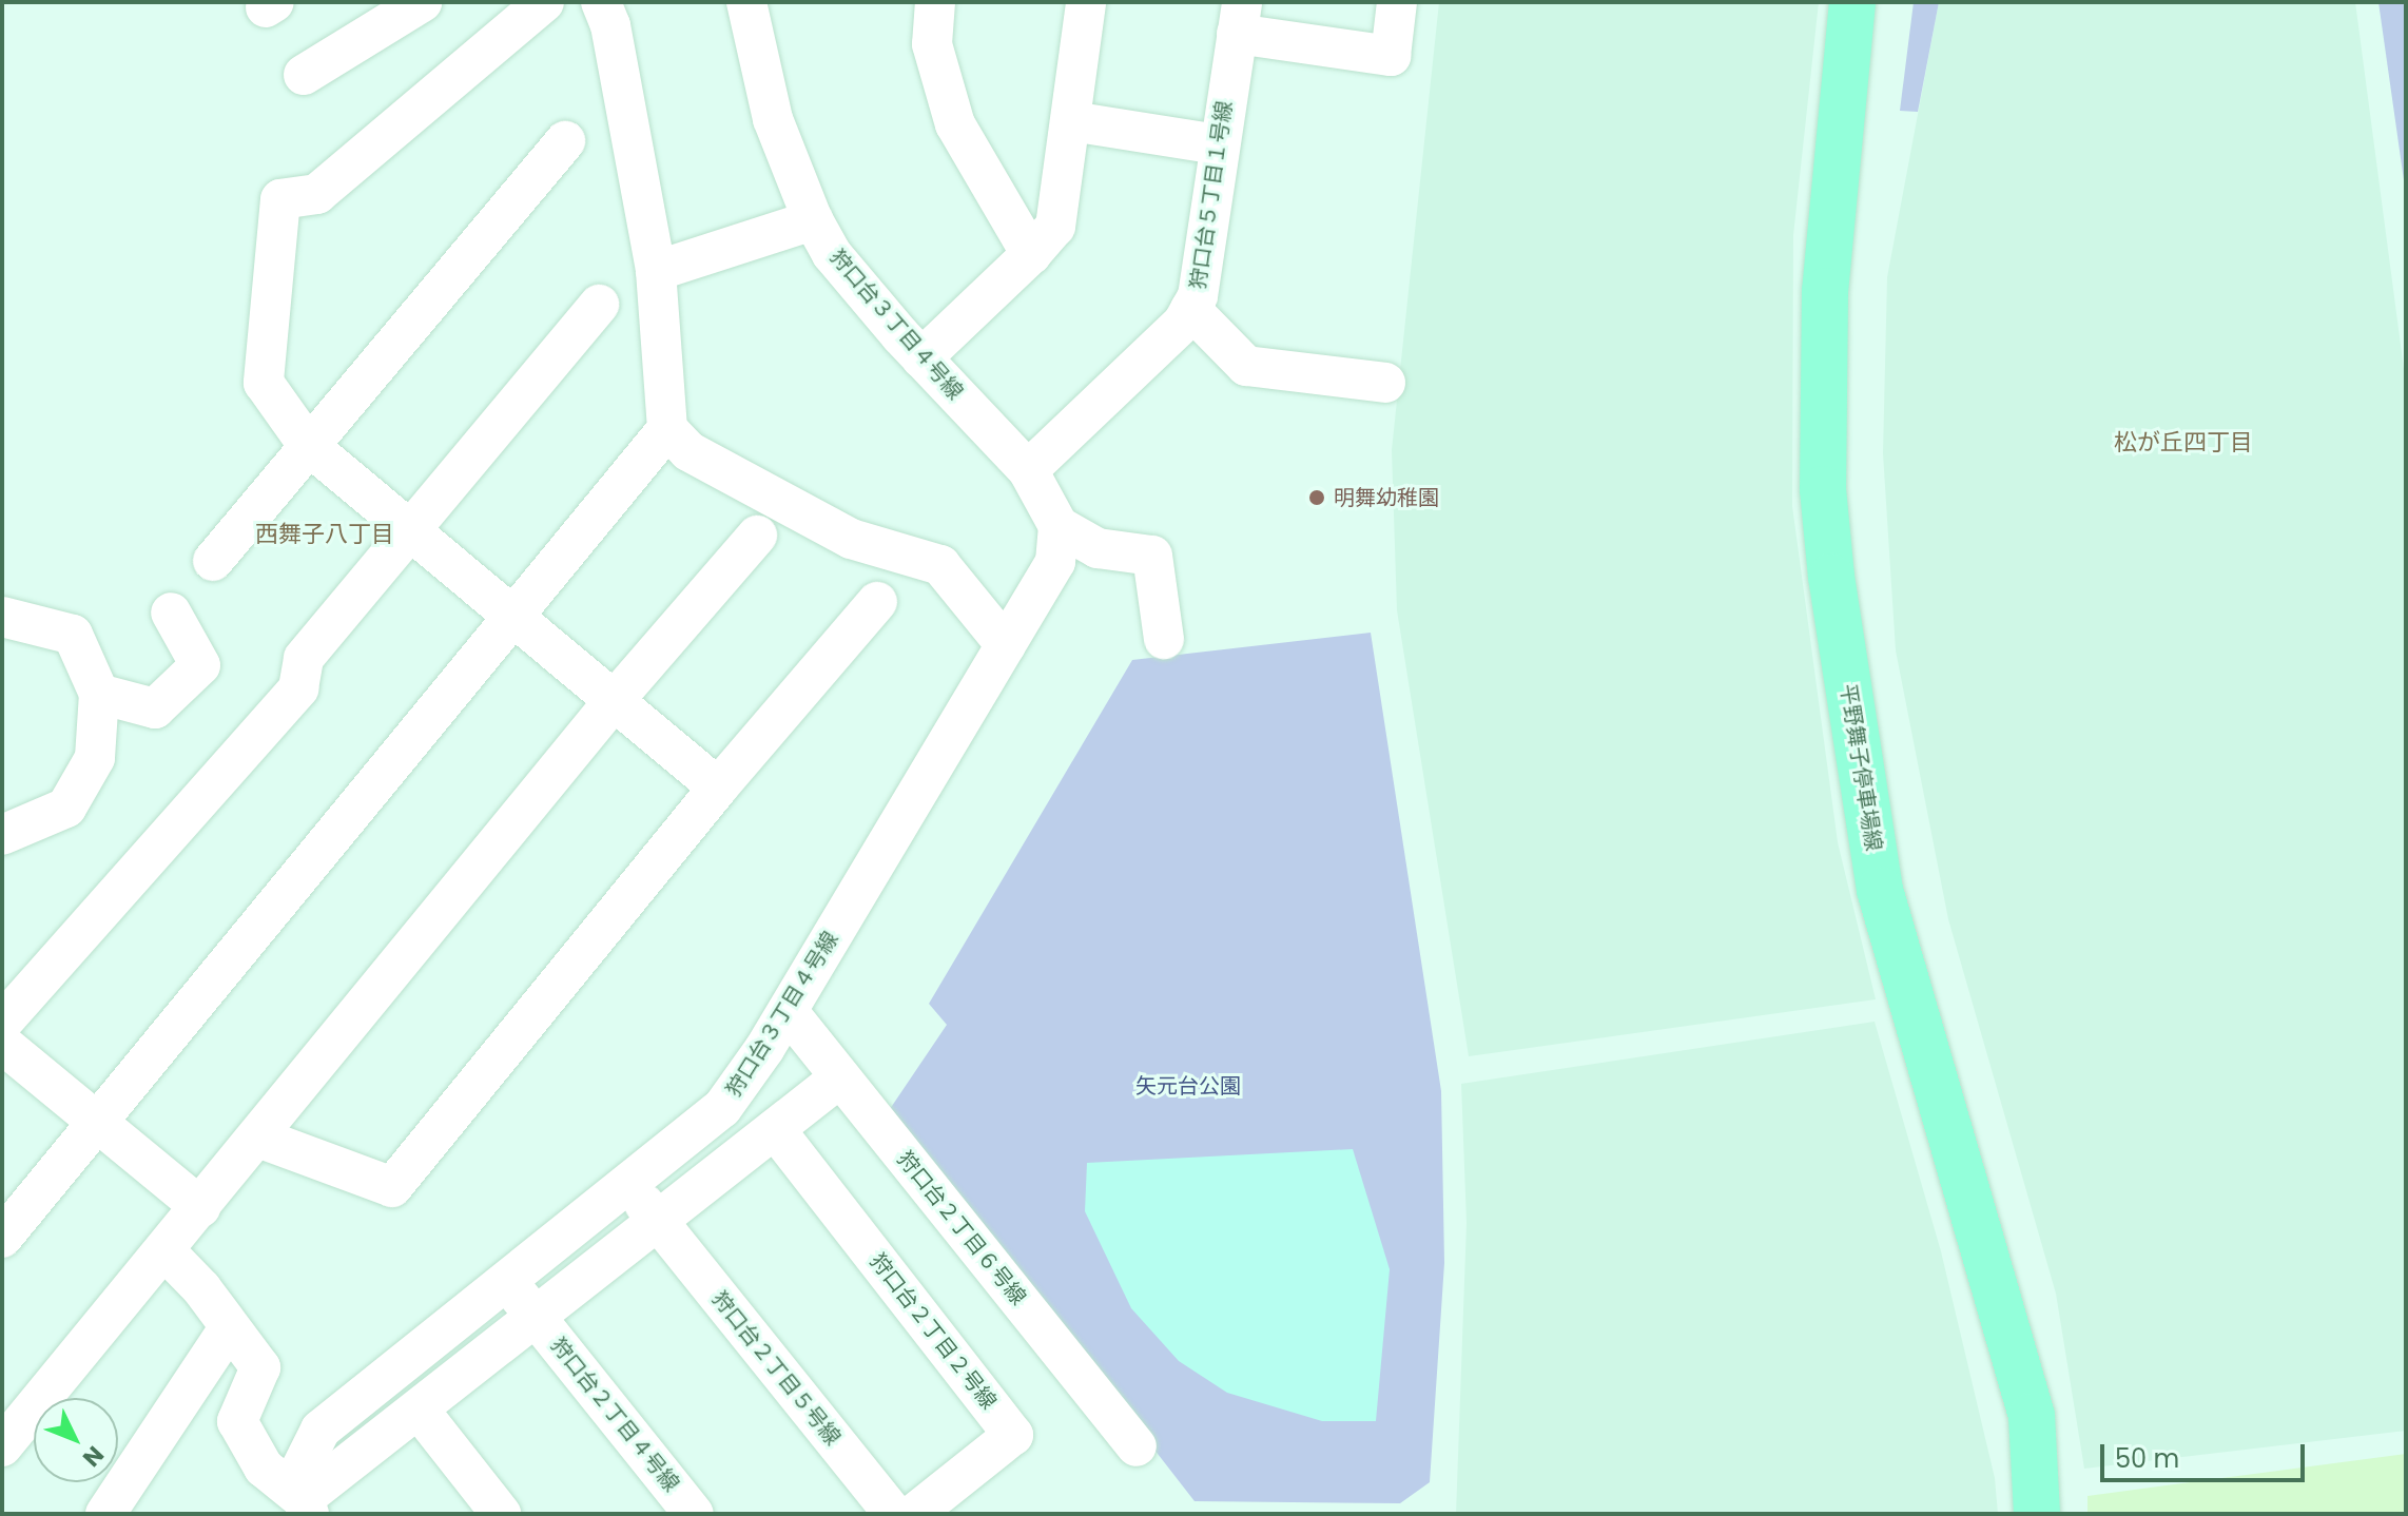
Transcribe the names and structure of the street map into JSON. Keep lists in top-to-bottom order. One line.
{"streets":{"main road":["平野舞子停車場線"],"street":["狩口台５丁目１号線","狩口台３丁目４号線","狩口台２丁目６号線","狩口台２丁目２号線","狩口台２丁目５号線","狩口台２丁目４号線"]},"crossings":[["狩口台５丁目１号線","狩口台３丁目４号線"],["狩口台３丁目４号線","狩口台２丁目６号線"],["狩口台３丁目４号線","狩口台２丁目５号線"],["狩口台３丁目４号線","狩口台２丁目４号線"]],"districts":["松が丘四丁目","西舞子八丁目"],"parks":["矢元台公園"],"places":["明舞幼稚園"],"scale_bar":"50 m","north":"bottom right"}
